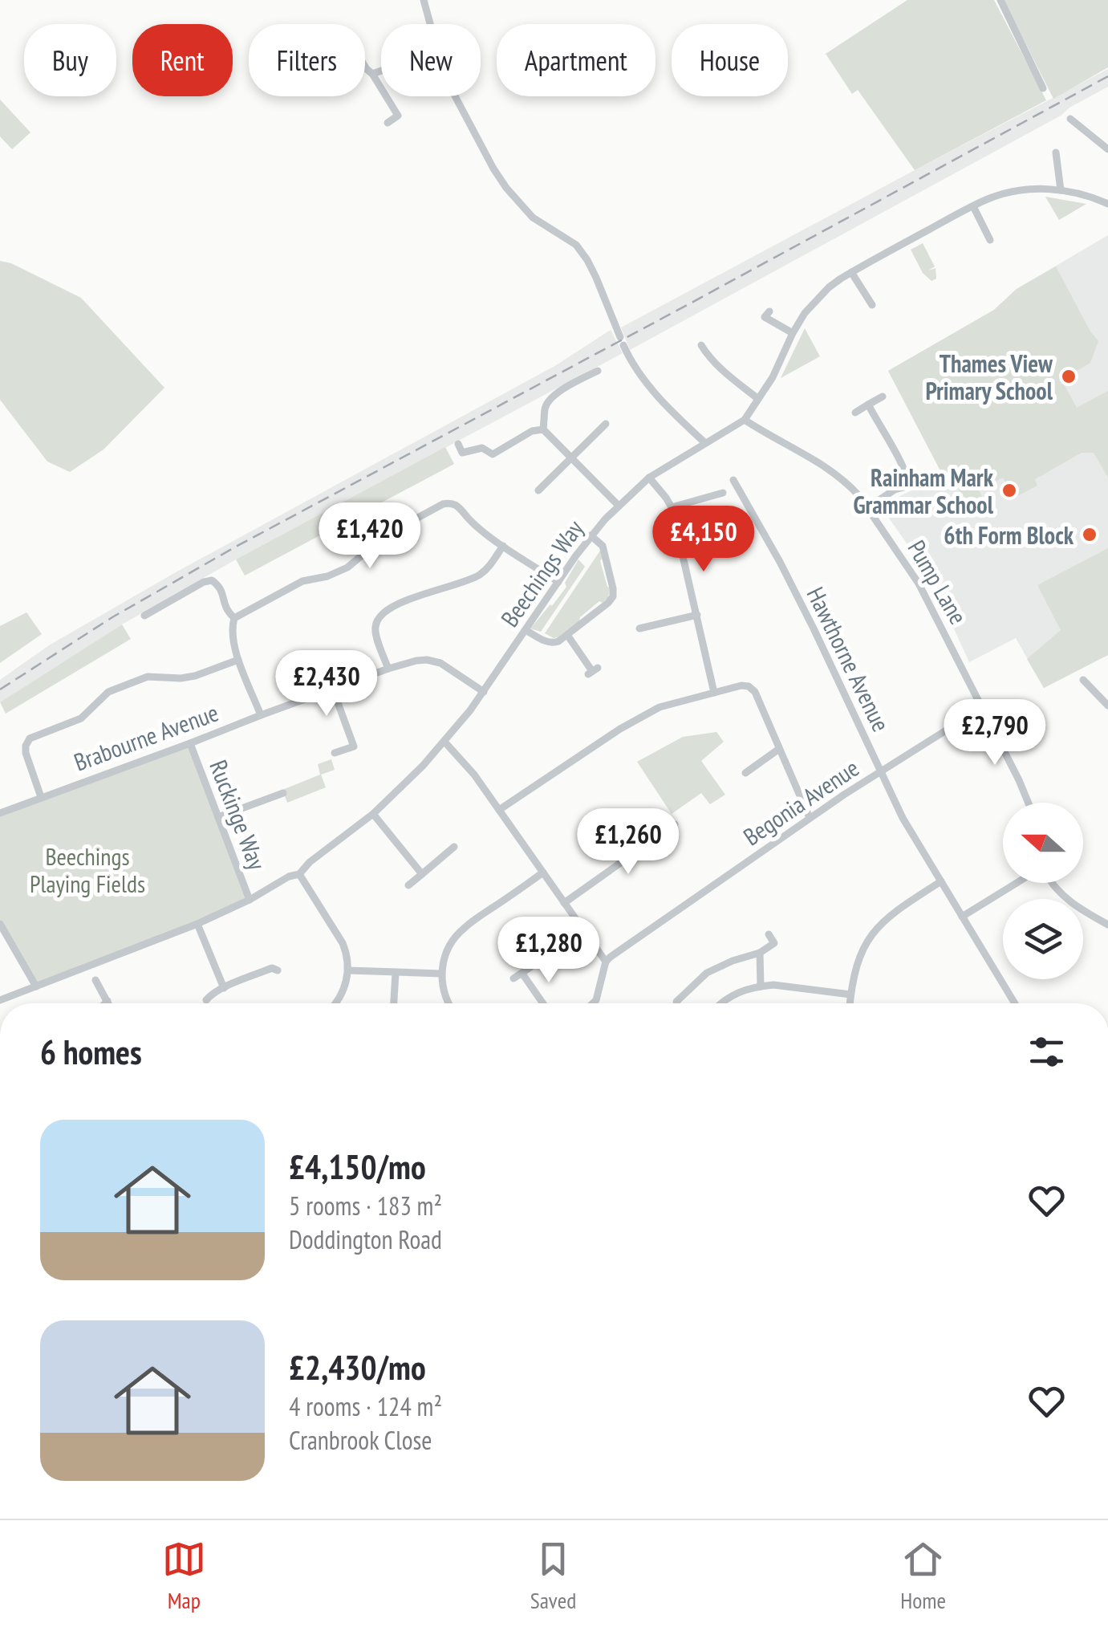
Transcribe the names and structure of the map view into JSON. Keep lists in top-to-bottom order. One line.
{"streets":{"street":["Beechings Way","Pump Lane","Hawthorne Avenue","Brabourne Avenue","Begonia Avenue","Ruckinge Way"]},"crossings":[["Beechings Way","Pump Lane"],["Beechings Way","Brabourne Avenue"],["Beechings Way","Ruckinge Way"],["Pump Lane","Begonia Avenue"],["Hawthorne Avenue","Begonia Avenue"],["Brabourne Avenue","Ruckinge Way"]],"parks":["Beechings Playing Fields"],"places":["Thames View Primary School","Rainham Mark Grammar School","6th Form Block"],"north":"left","page":{"chip":["Buy","Rent","Filters","New","Apartment","House"],"price":["£1,420","£4,150","£2,430","£2,790","£1,260","£1,280"],"heading":"6 homes","list":[{"name":"£4,150/mo","note":"5 rooms · 183 m² · Doddington Road"},{"name":"£2,430/mo","note":"4 rooms · 124 m² · Cranbrook Close"}],"tabs":["Map","Saved","Home"]}}
